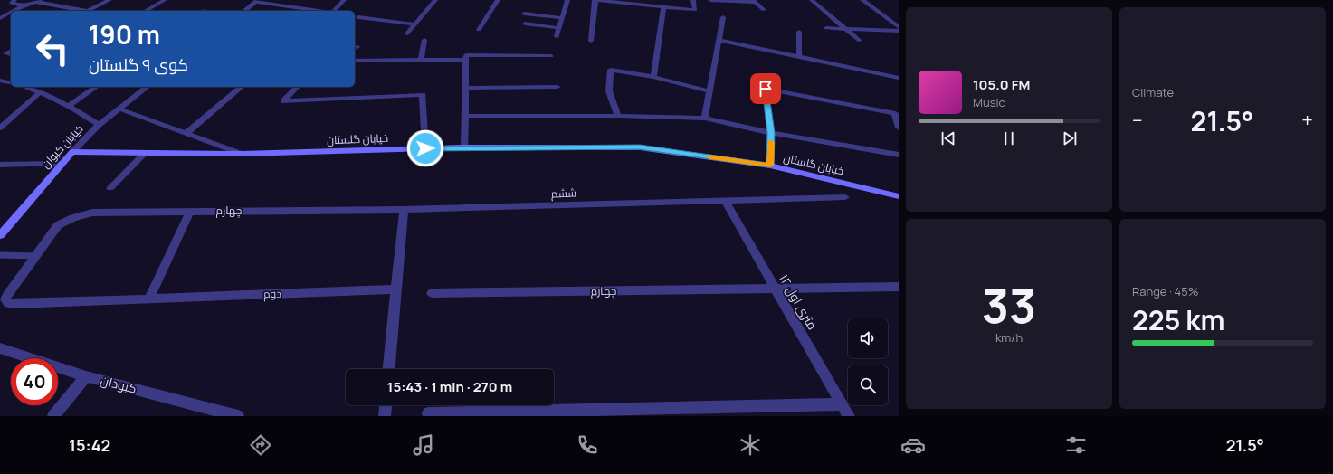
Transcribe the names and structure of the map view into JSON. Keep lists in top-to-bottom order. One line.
{"streets":{"street":["خیابان گلستان","خیابان کیوان","ششم","چهارم","دوم","۱۲ متری اول","کبودان"]},"crossings":[["خیابان گلستان","خیابان کیوان"],["ششم","چهارم"],["ششم","۱۲ متری اول"],["چهارم","دوم"],["چهارم","۱۲ متری اول"]],"page":{"tile":["Climate",["33","km/h"],["Range · 45%","225 km"]],"turn":["190 m","کوی ۹ گلستان"],"song":["105.0 FM","Music"],"heat":["−","21.5°","+"],"limit":"40","trip":"15:43 · 1 min · 270 m","tabs":["15:42","21.5°"]}}
